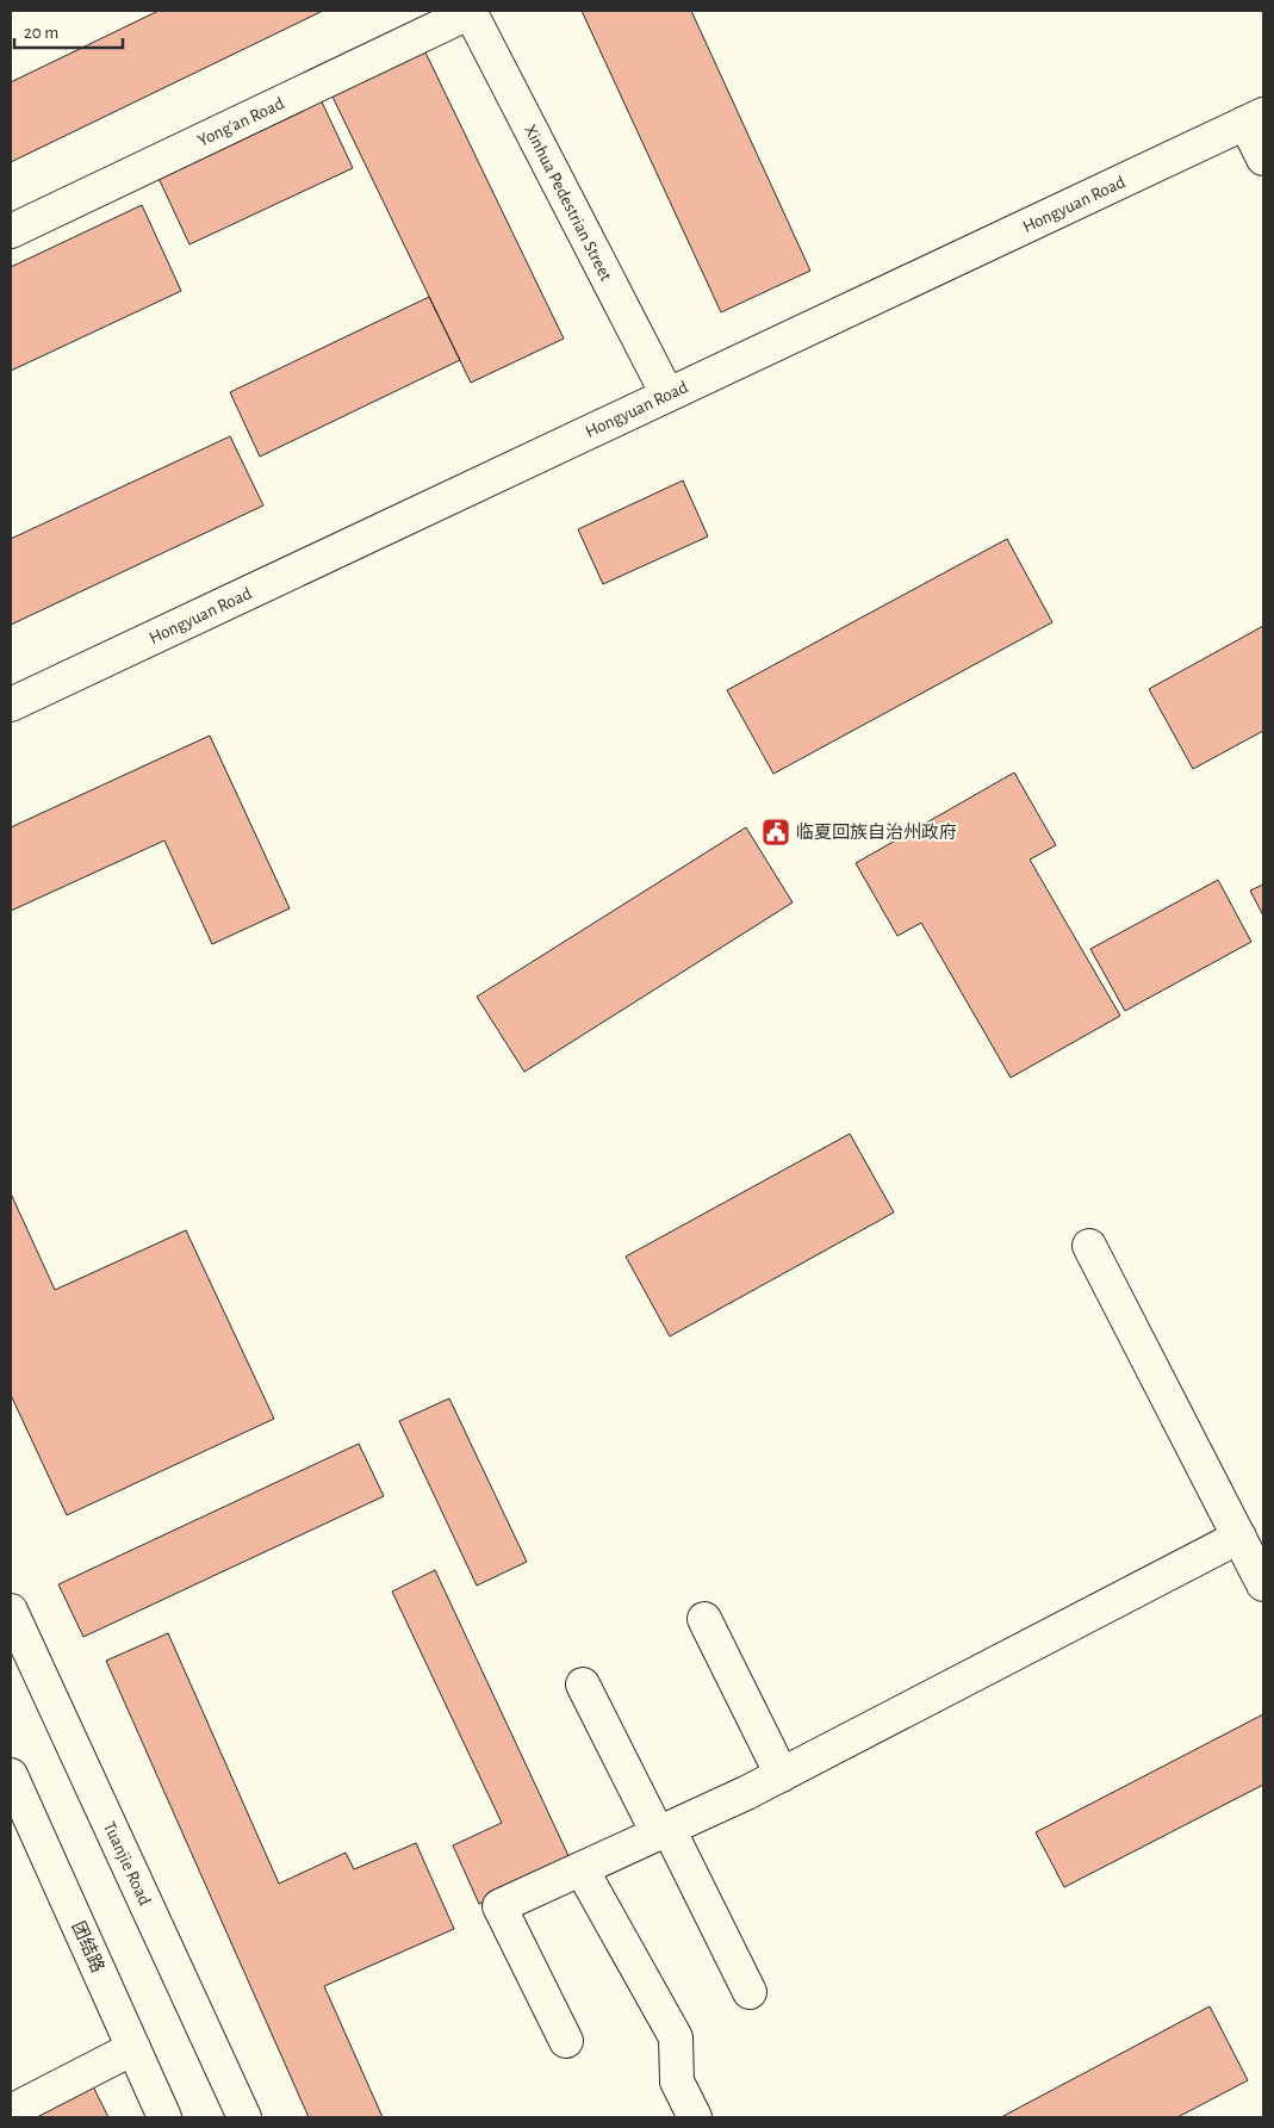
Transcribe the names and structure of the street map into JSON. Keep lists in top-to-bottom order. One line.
{"streets":{"main road":["Yong'an Road","Xinhua Pedestrian Street","Hongyuan Road","Tuanjie Road","团结路"]},"crossings":[["Yong'an Road","Xinhua Pedestrian Street"],["Xinhua Pedestrian Street","Hongyuan Road"]],"places":{"public building":["临夏回族自治州政府"]},"scale_bar":"20 m"}
